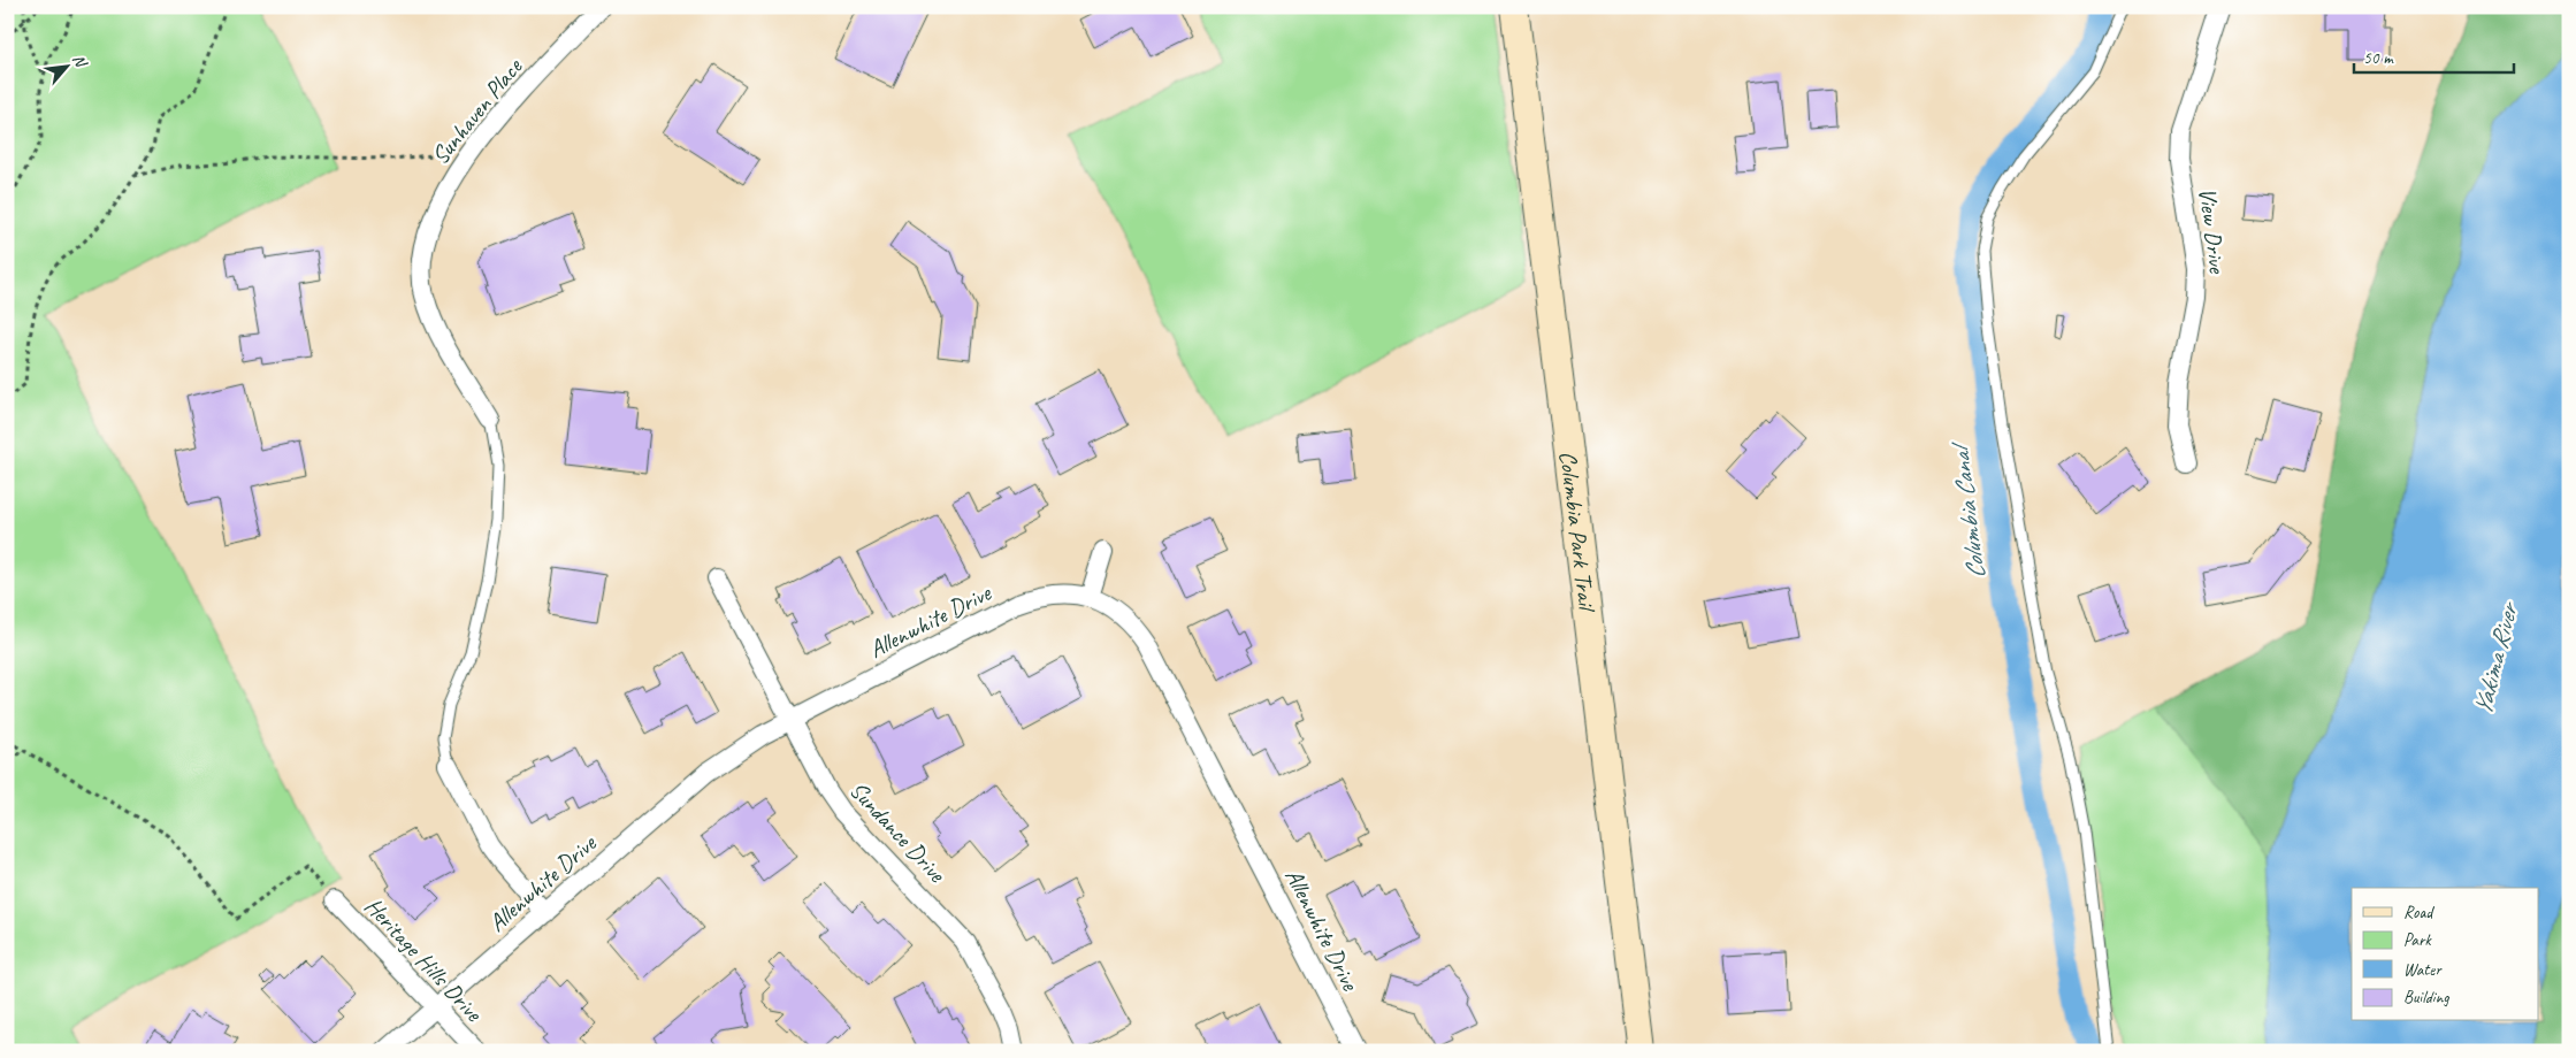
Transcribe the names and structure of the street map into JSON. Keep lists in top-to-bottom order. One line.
{"streets":{"main road":["Columbia Park Trail"],"street":["Sunhaven Place","View Drive","Allenwhite Drive","Sundance Drive","Heritage Hills Drive"]},"crossings":[["Allenwhite Drive","Sundance Drive"],["Allenwhite Drive","Heritage Hills Drive"]],"water":["Columbia Canal","Yakima River"],"legend":["Road","Park","Water","Building"],"scale_bar":"50 m","north":"top right"}
